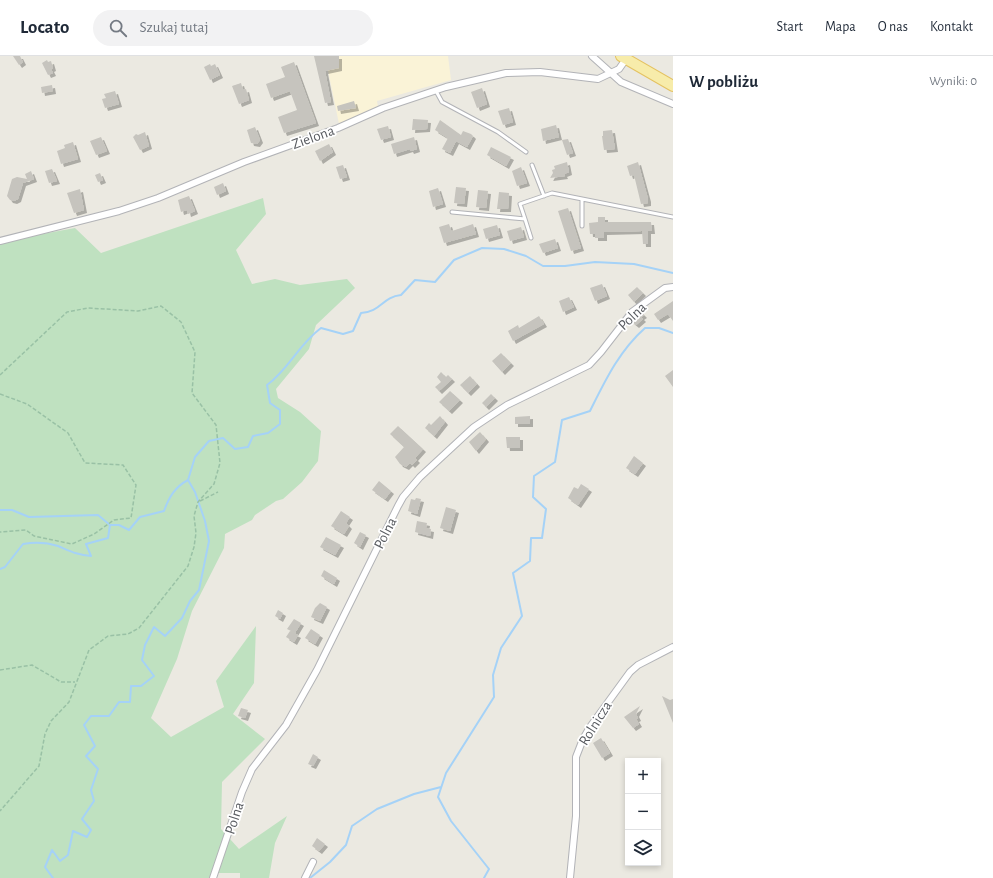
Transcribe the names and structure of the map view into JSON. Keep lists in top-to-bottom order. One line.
{"streets":{"street":["Zielona","Polna","Rolnicza"]},"page":{"header":"Locato","search":"Szukaj tutaj","nav":["Start","Mapa","O nas","Kontakt"],"heading":["W pobliżu","Wyniki: 0"],"map_buttons":["+","−"]}}
